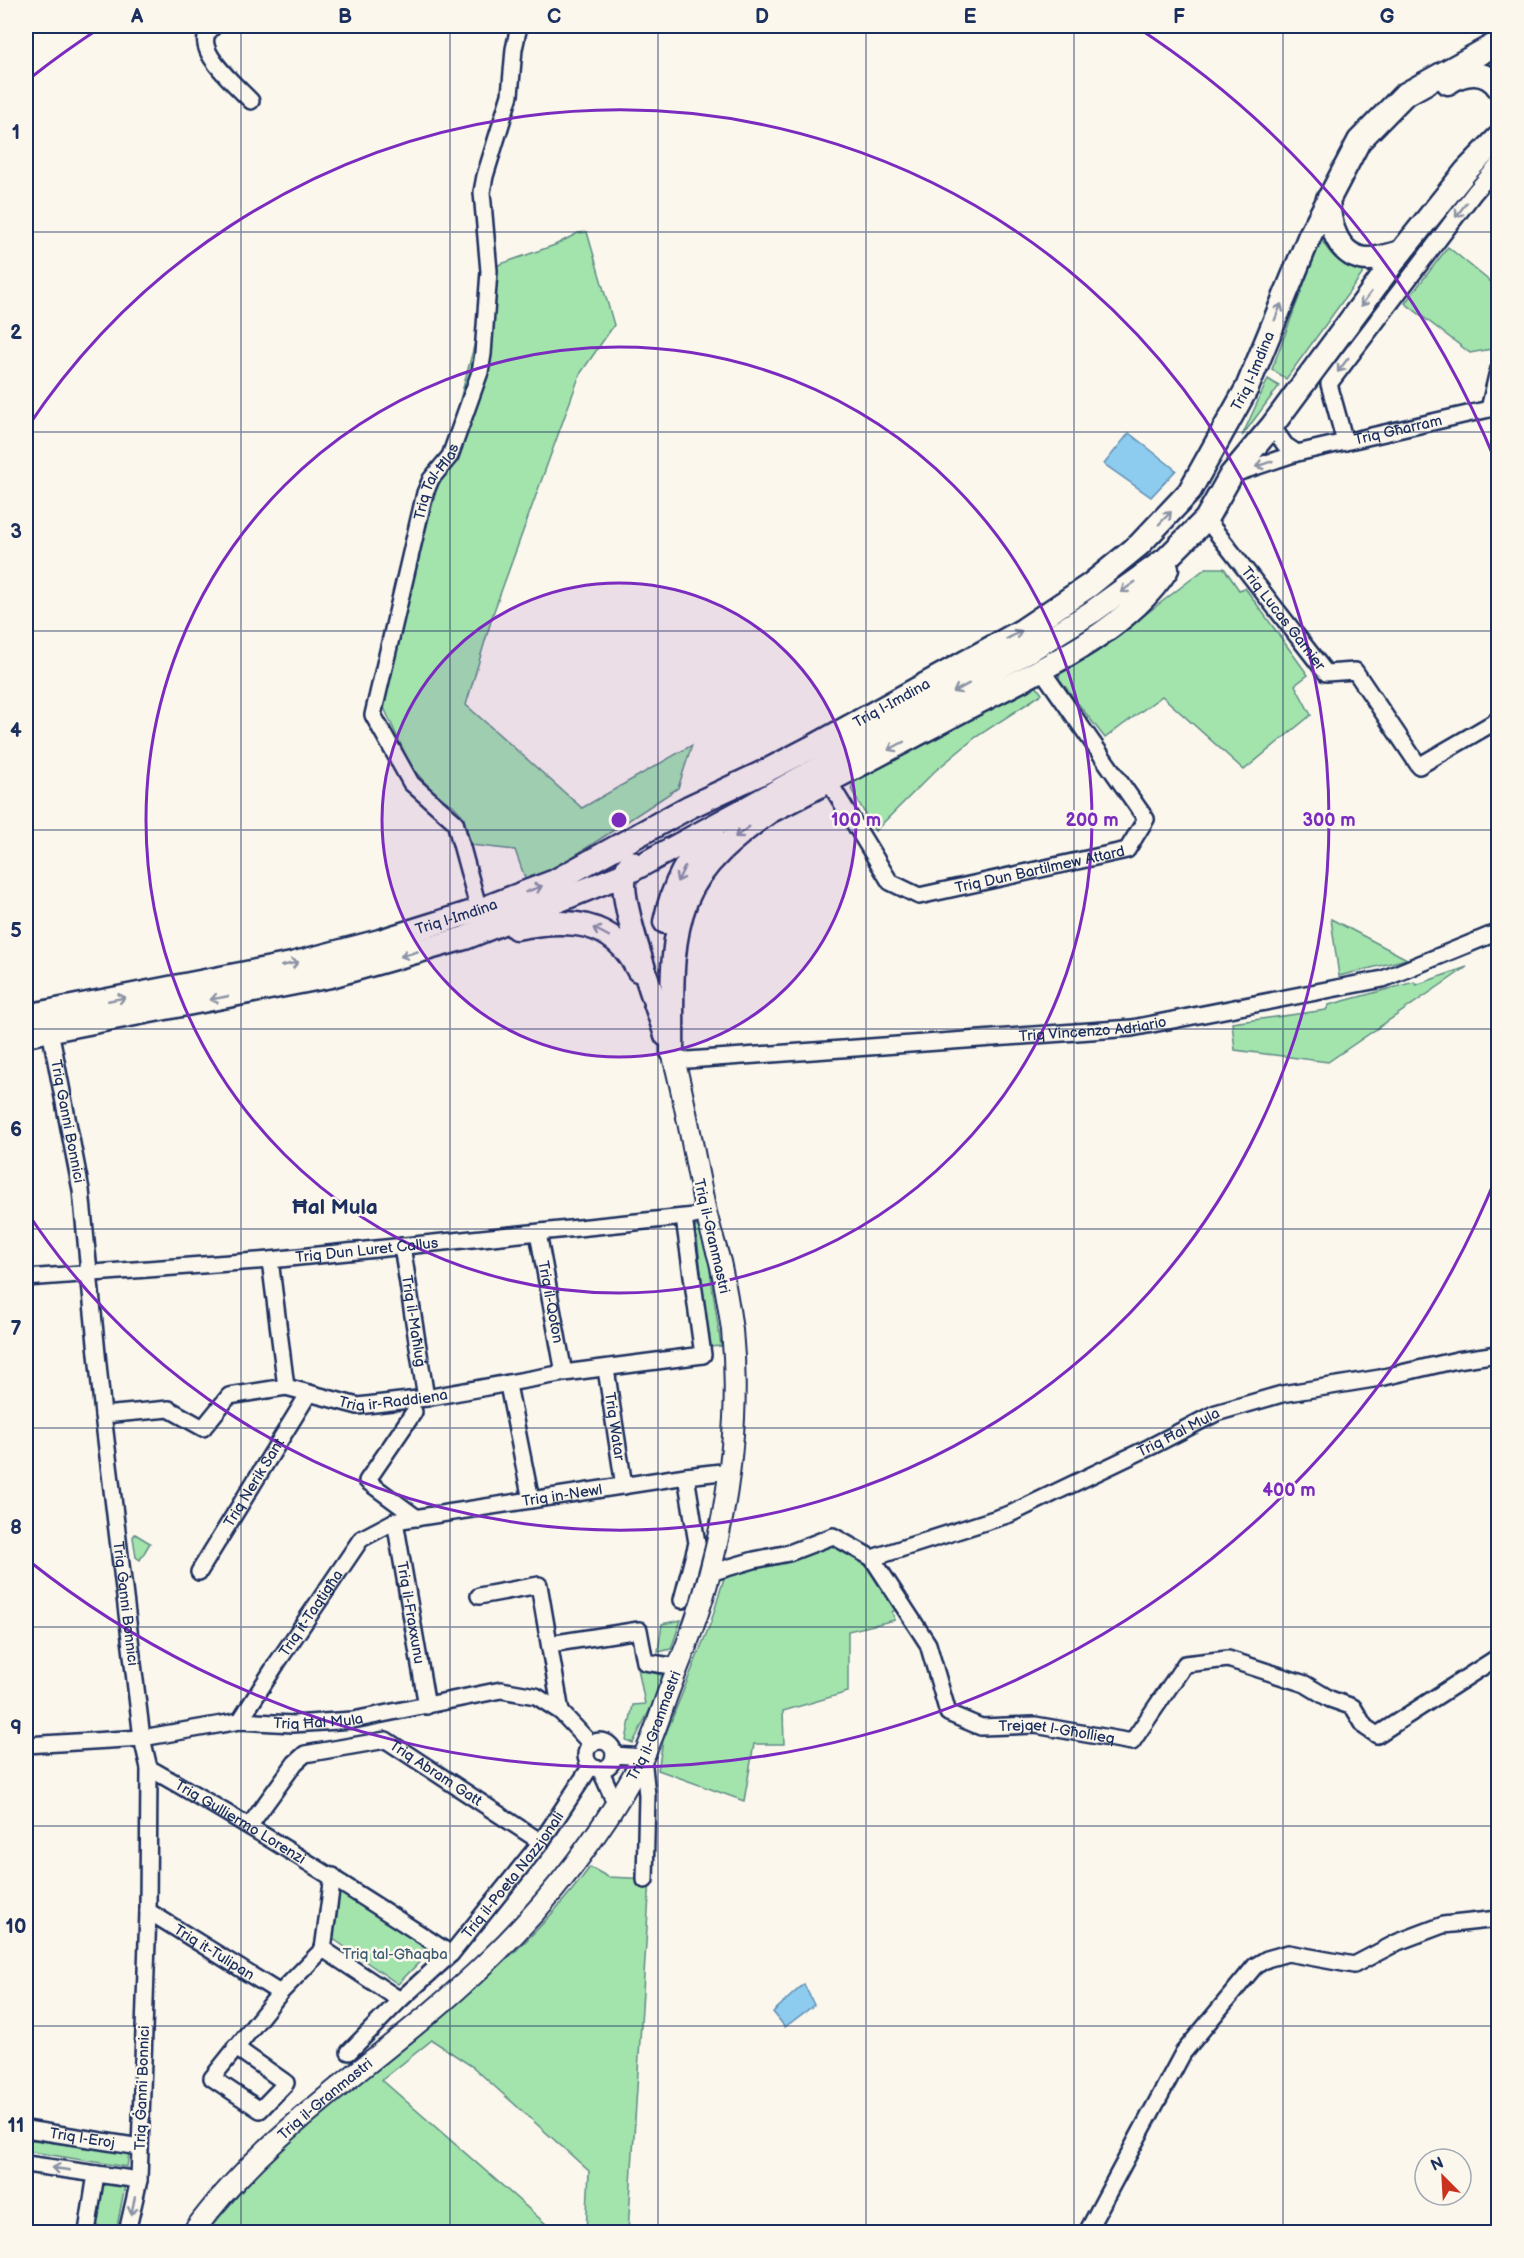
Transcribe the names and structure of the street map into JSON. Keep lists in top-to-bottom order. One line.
{"streets":{"highway":["Triq l-Imdina"],"main road":["Triq il-Granmastri"],"street":["Triq Għarram","Triq Tal-Ħlas","Triq Lucas Garnier","Triq Dun Bartilmew Attard","Triq Vincenzo Adriario","Triq Ġanni Bonnici","Triq Dun Luret Callus","Triq il-Qoton","Triq il-Maħluġ","Triq ir-Raddiena","Triq Watar","Triq Ħal Mula","Triq Nerik Sant","Triq in-Newl","Triq it-Taqtigħa","Triq il-Fraxxunu","Trejqet l-Għollieq","Triq Abram Gatt","Triq Gulliermo Lorenzi","Triq il-Poeta Nazzjonali","Triq it-Tulipan","Triq l-Eroj"]},"crossings":[["Triq l-Imdina","Triq Għarram"],["Triq l-Imdina","Triq Tal-Ħlas"],["Triq l-Imdina","Triq Lucas Garnier"],["Triq l-Imdina","Triq Ġanni Bonnici"],["Triq Vincenzo Adriario","Triq il-Granmastri"],["Triq Ġanni Bonnici","Triq Dun Luret Callus"],["Triq Ġanni Bonnici","Triq ir-Raddiena"],["Triq Ġanni Bonnici","Triq Ħal Mula"],["Triq Ġanni Bonnici","Triq Gulliermo Lorenzi"],["Triq Ġanni Bonnici","Triq it-Tulipan"],["Triq Ġanni Bonnici","Triq l-Eroj"],["Triq il-Granmastri","Triq Dun Luret Callus"],["Triq il-Granmastri","Triq in-Newl"],["Triq il-Granmastri","Trejqet l-Għollieq"],["Triq Dun Luret Callus","Triq il-Qoton"],["Triq Dun Luret Callus","Triq il-Maħluġ"],["Triq Dun Luret Callus","Triq ir-Raddiena"],["Triq il-Qoton","Triq ir-Raddiena"],["Triq il-Maħluġ","Triq ir-Raddiena"],["Triq ir-Raddiena","Triq Watar"],["Triq ir-Raddiena","Triq Nerik Sant"],["Triq Watar","Triq in-Newl"],["Triq Ħal Mula","Triq it-Taqtigħa"],["Triq Ħal Mula","Triq il-Fraxxunu"],["Triq Ħal Mula","Trejqet l-Għollieq"],["Triq Ħal Mula","Triq il-Poeta Nazzjonali"],["Triq in-Newl","Triq it-Taqtigħa"],["Triq in-Newl","Triq il-Fraxxunu"],["Triq it-Taqtigħa","Triq il-Fraxxunu"],["Triq Abram Gatt","Triq Gulliermo Lorenzi"],["Triq Abram Gatt","Triq il-Poeta Nazzjonali"],["Triq Gulliermo Lorenzi","Triq il-Poeta Nazzjonali"]],"districts":["Ħal Mula"],"parks":["Triq tal-Għaqba"],"north":"top left","grid":{"columns":["A","B","C","D","E","F","G"],"rows":["1","2","3","4","5","6","7","8","9","10","11"]},"rings":["100 m","200 m","300 m","400 m"]}
